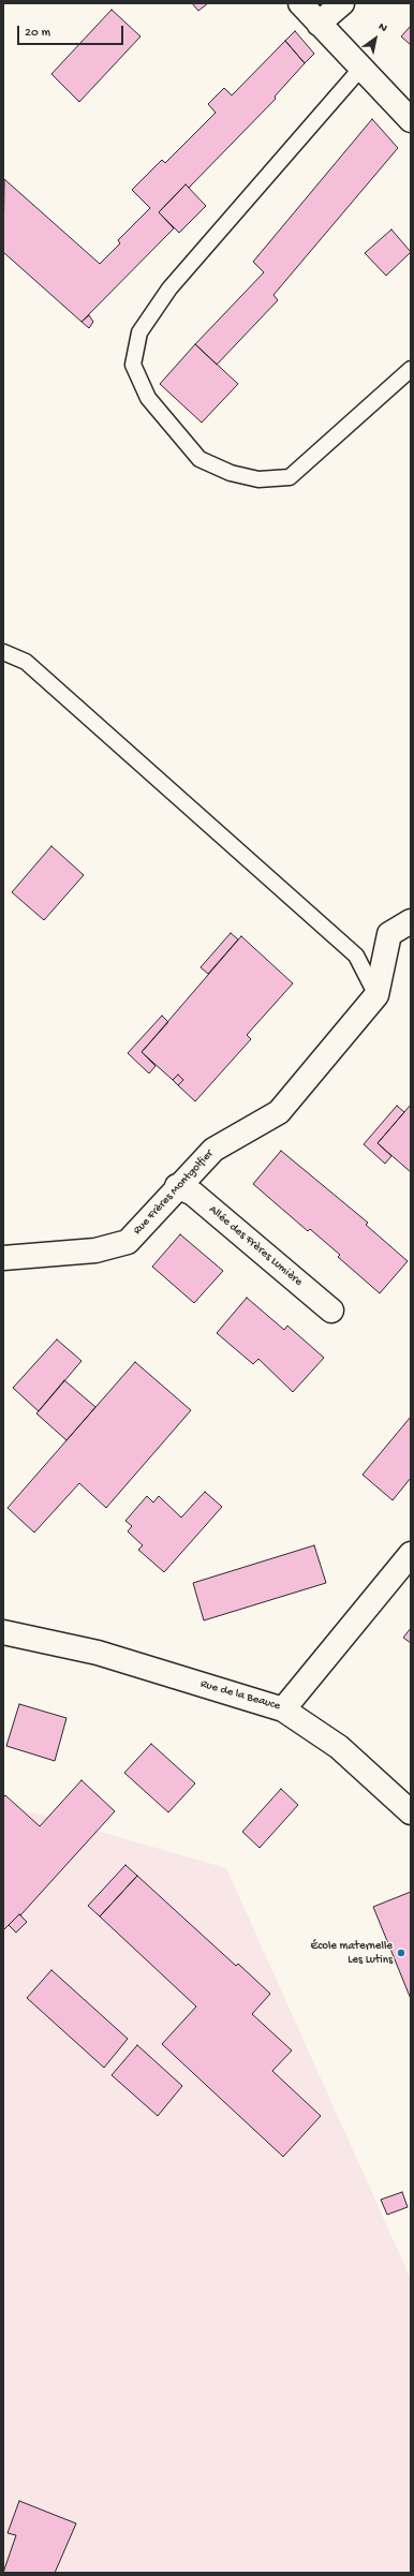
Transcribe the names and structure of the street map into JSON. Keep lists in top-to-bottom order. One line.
{"streets":{"street":["Rue Frères Montgolfier","Allée des Frères Lumière","Rue de la Beauce"]},"crossings":[["Rue Frères Montgolfier","Allée des Frères Lumière"]],"places":["École maternelle Les Lutins"],"scale_bar":"20 m","north":"top right"}
